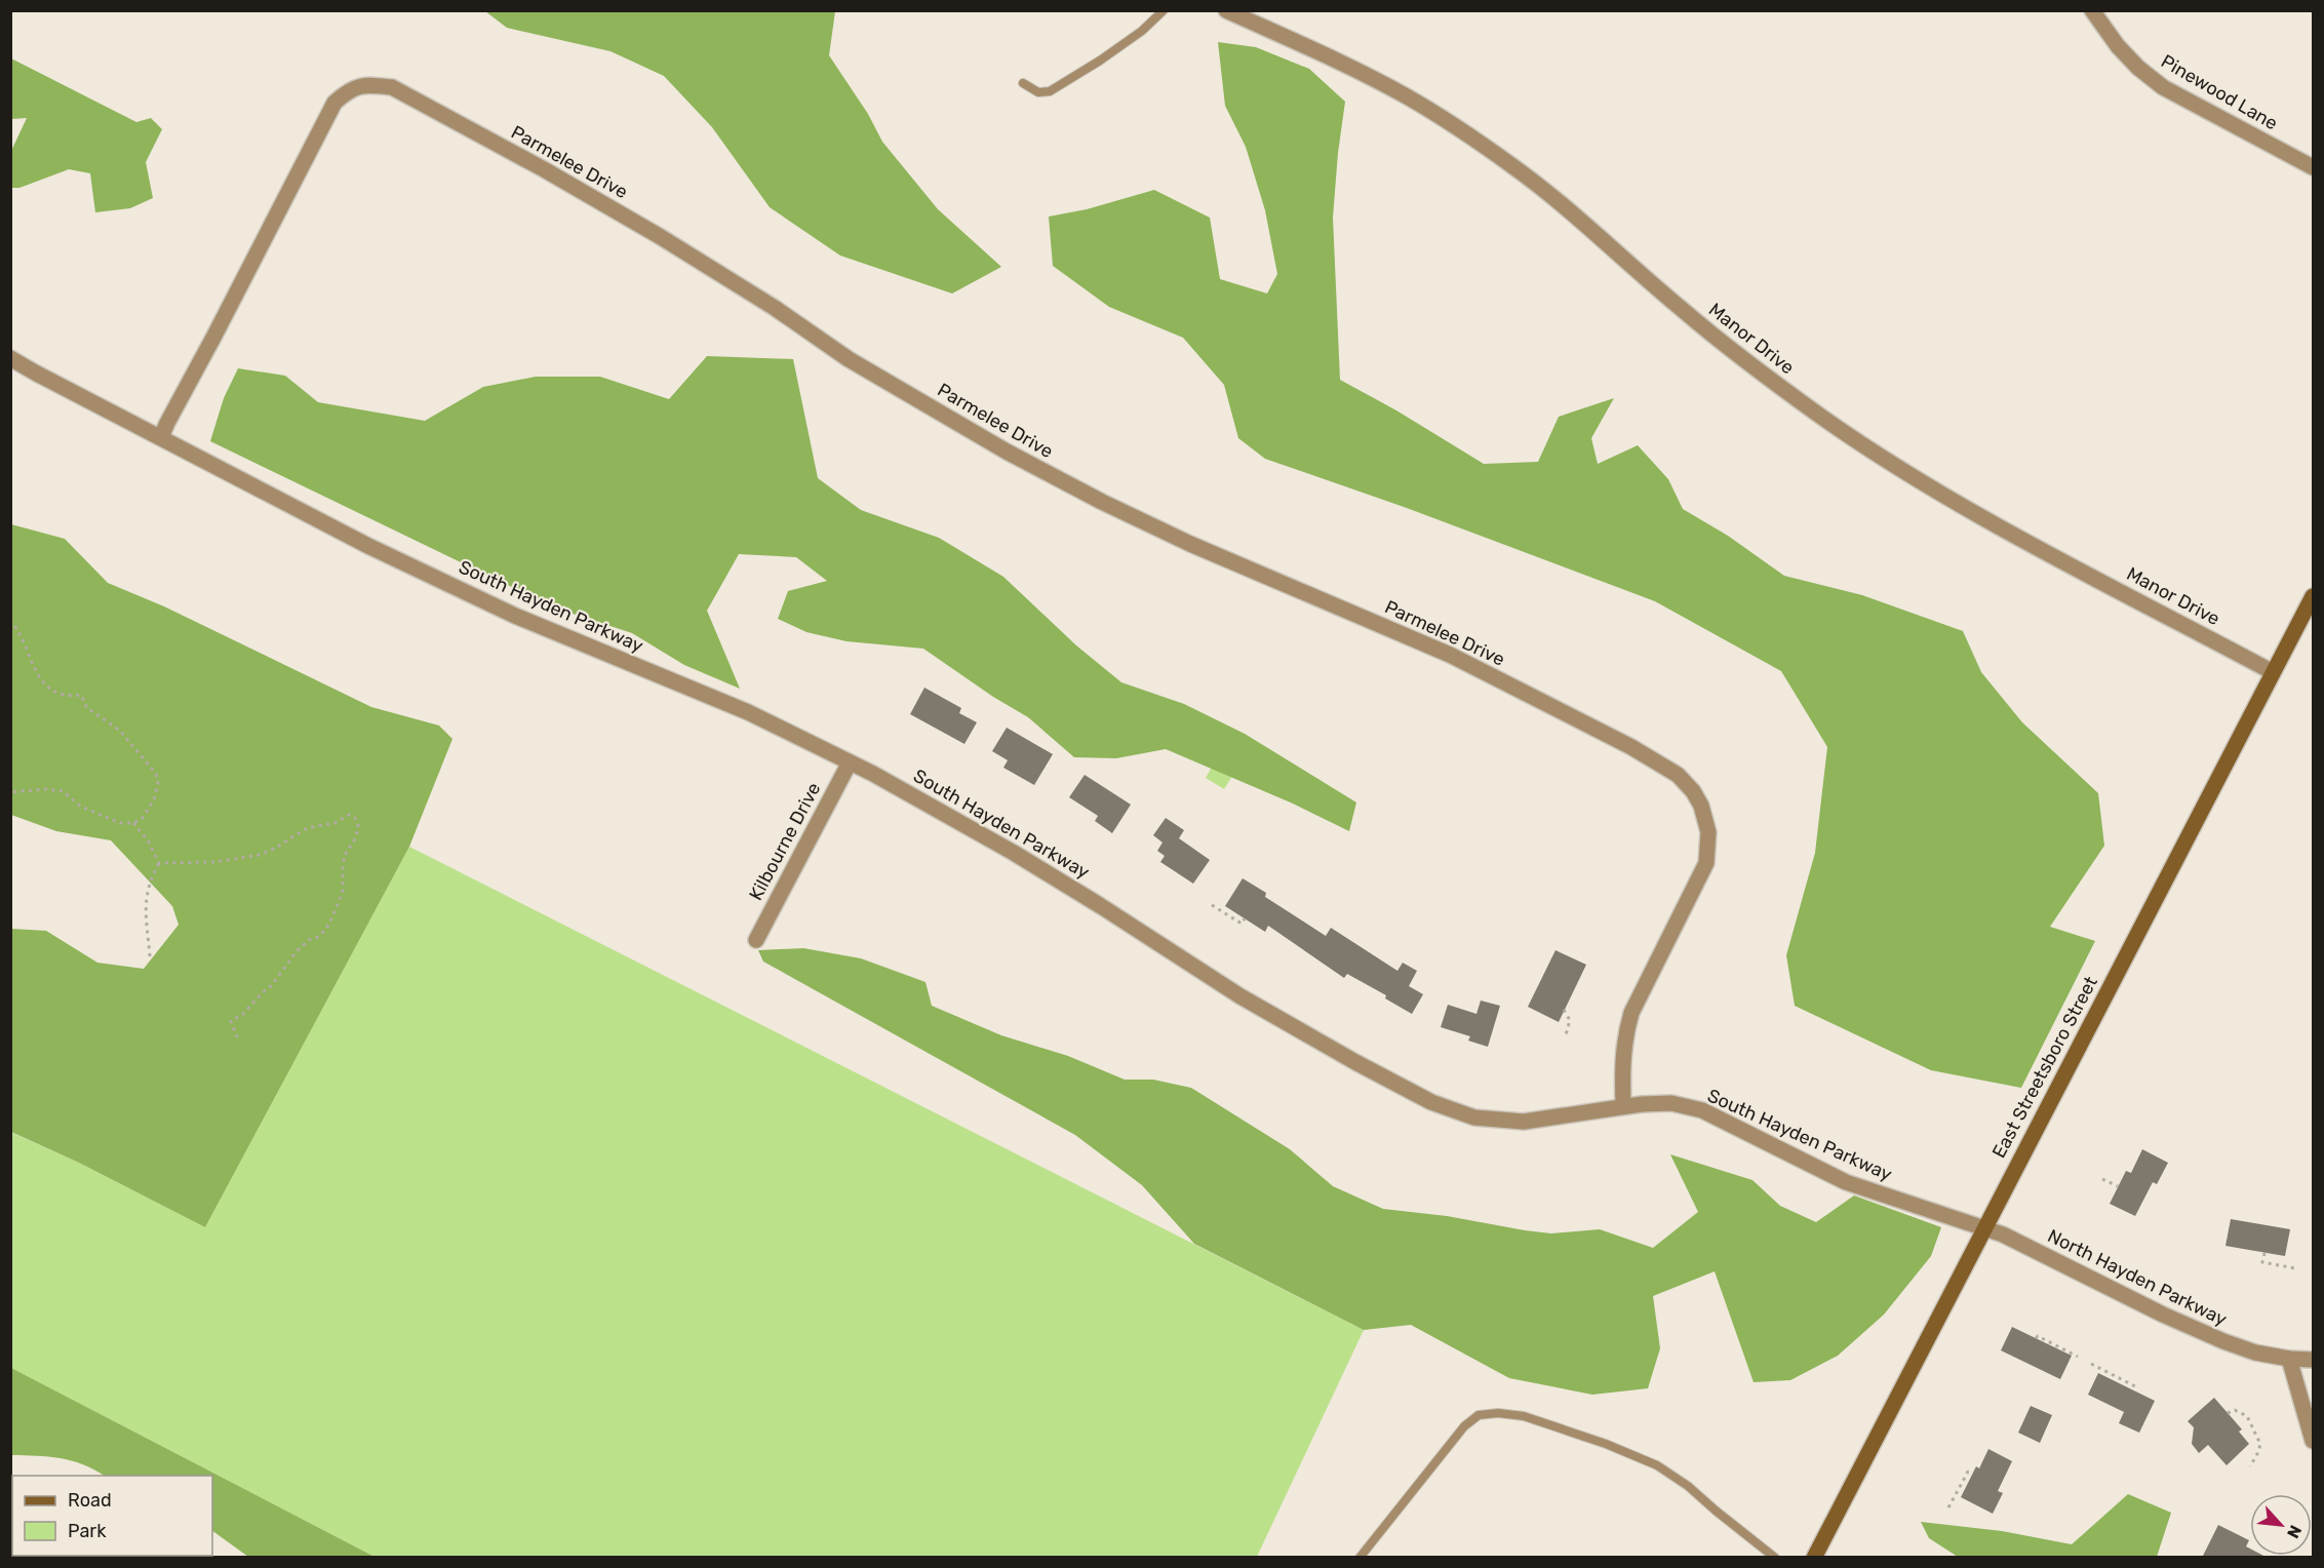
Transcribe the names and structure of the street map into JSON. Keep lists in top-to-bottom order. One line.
{"streets":{"main road":["East Streetsboro Street"],"street":["Pinewood Lane","Parmelee Drive","Manor Drive","South Hayden Parkway","Kilbourne Drive","North Hayden Parkway"]},"crossings":[["Parmelee Drive","South Hayden Parkway"],["Manor Drive","East Streetsboro Street"],["South Hayden Parkway","Kilbourne Drive"],["South Hayden Parkway","East Streetsboro Street"],["South Hayden Parkway","North Hayden Parkway"],["East Streetsboro Street","North Hayden Parkway"]],"legend":["Road","Park"],"north":"bottom right"}
